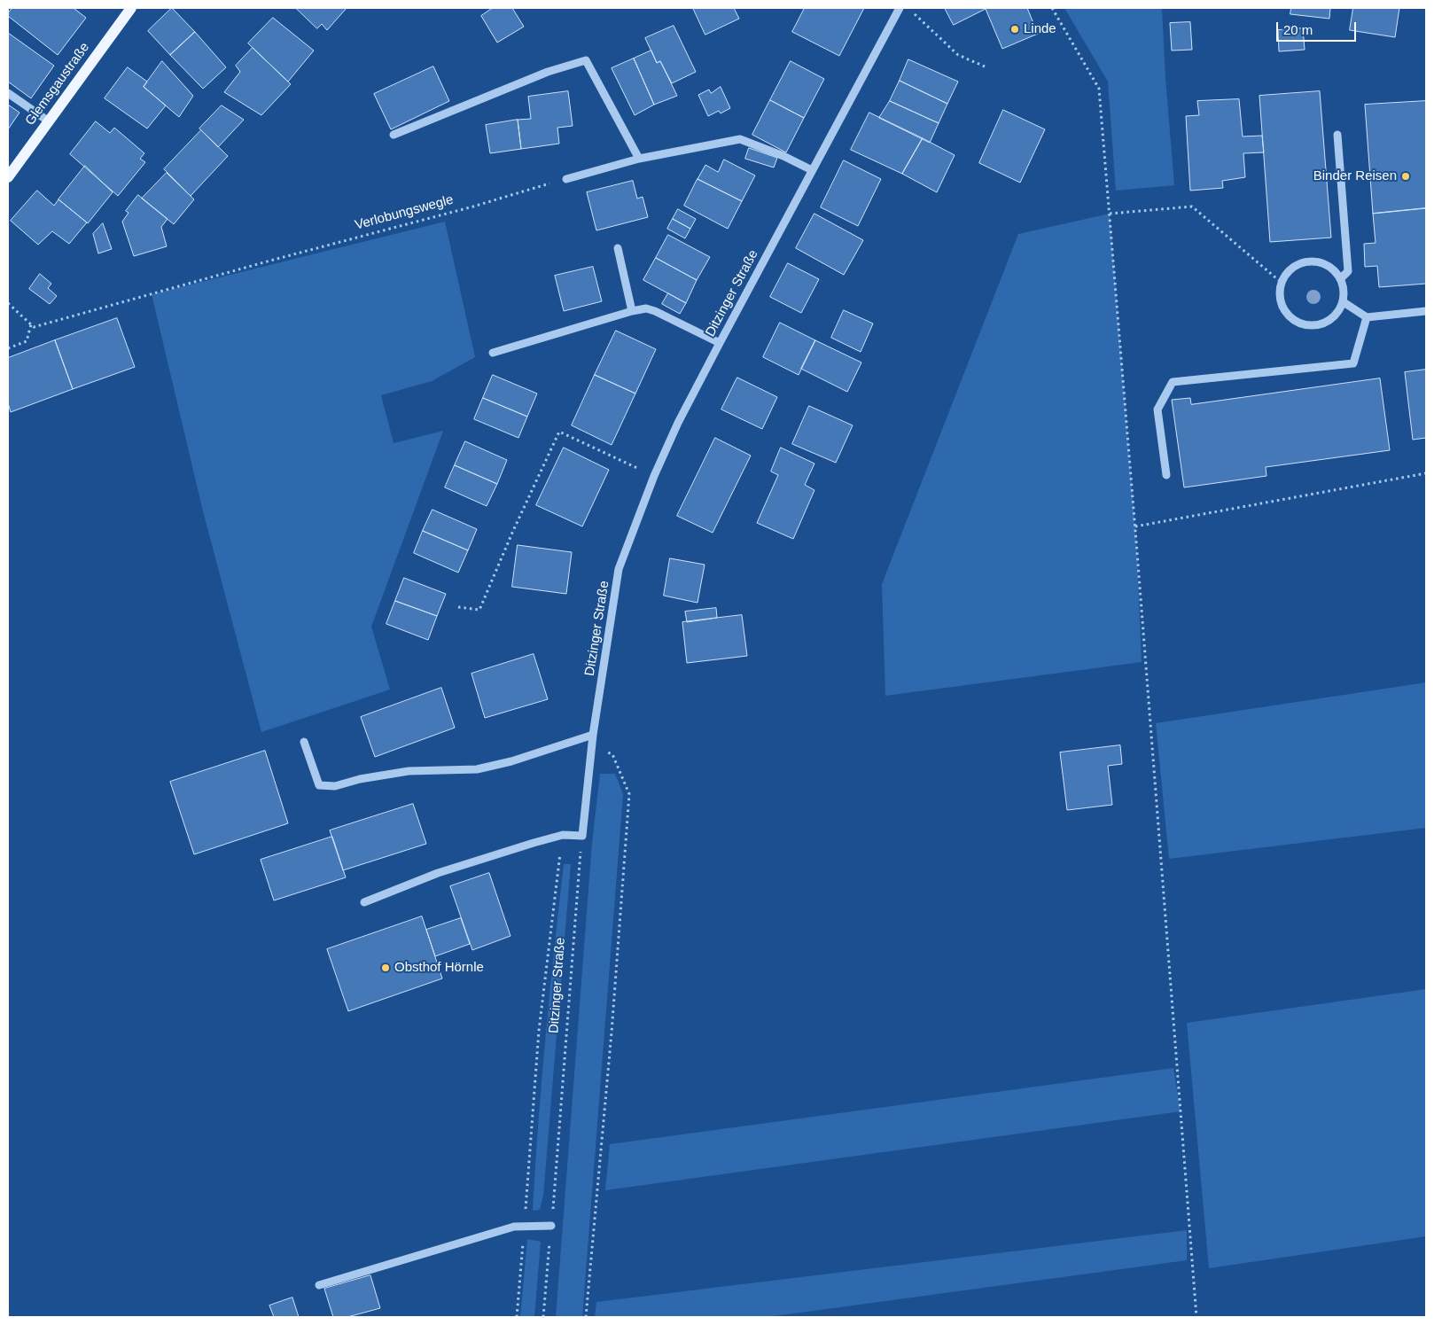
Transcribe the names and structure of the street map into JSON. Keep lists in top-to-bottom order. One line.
{"streets":{"main road":["Glemsgaustraße"],"street":["Ditzinger Straße"],"path":["Verlobungswegle"]},"places":["Linde","Binder Reisen","Obsthof Hörnle"],"scale_bar":"20 m"}
